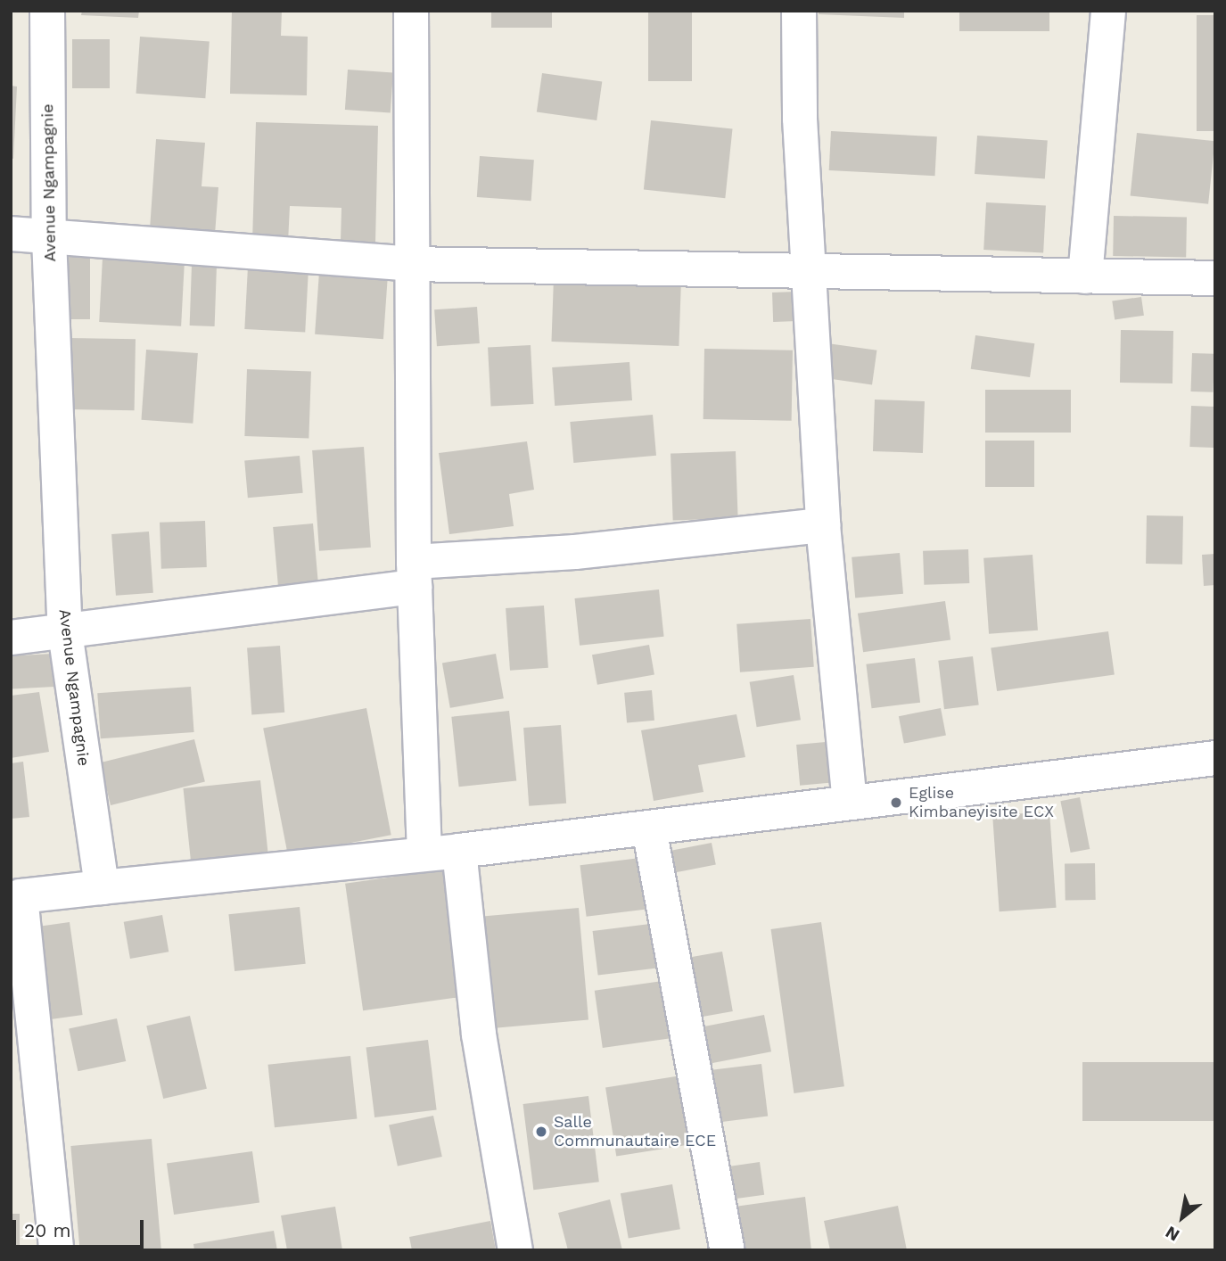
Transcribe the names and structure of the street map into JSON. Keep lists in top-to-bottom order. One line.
{"streets":{"street":["Avenue Ngampagnie"]},"places":["Eglise Kimbaneyisite ECX","Salle Communautaire ECE"],"scale_bar":"20 m","north":"bottom left"}
